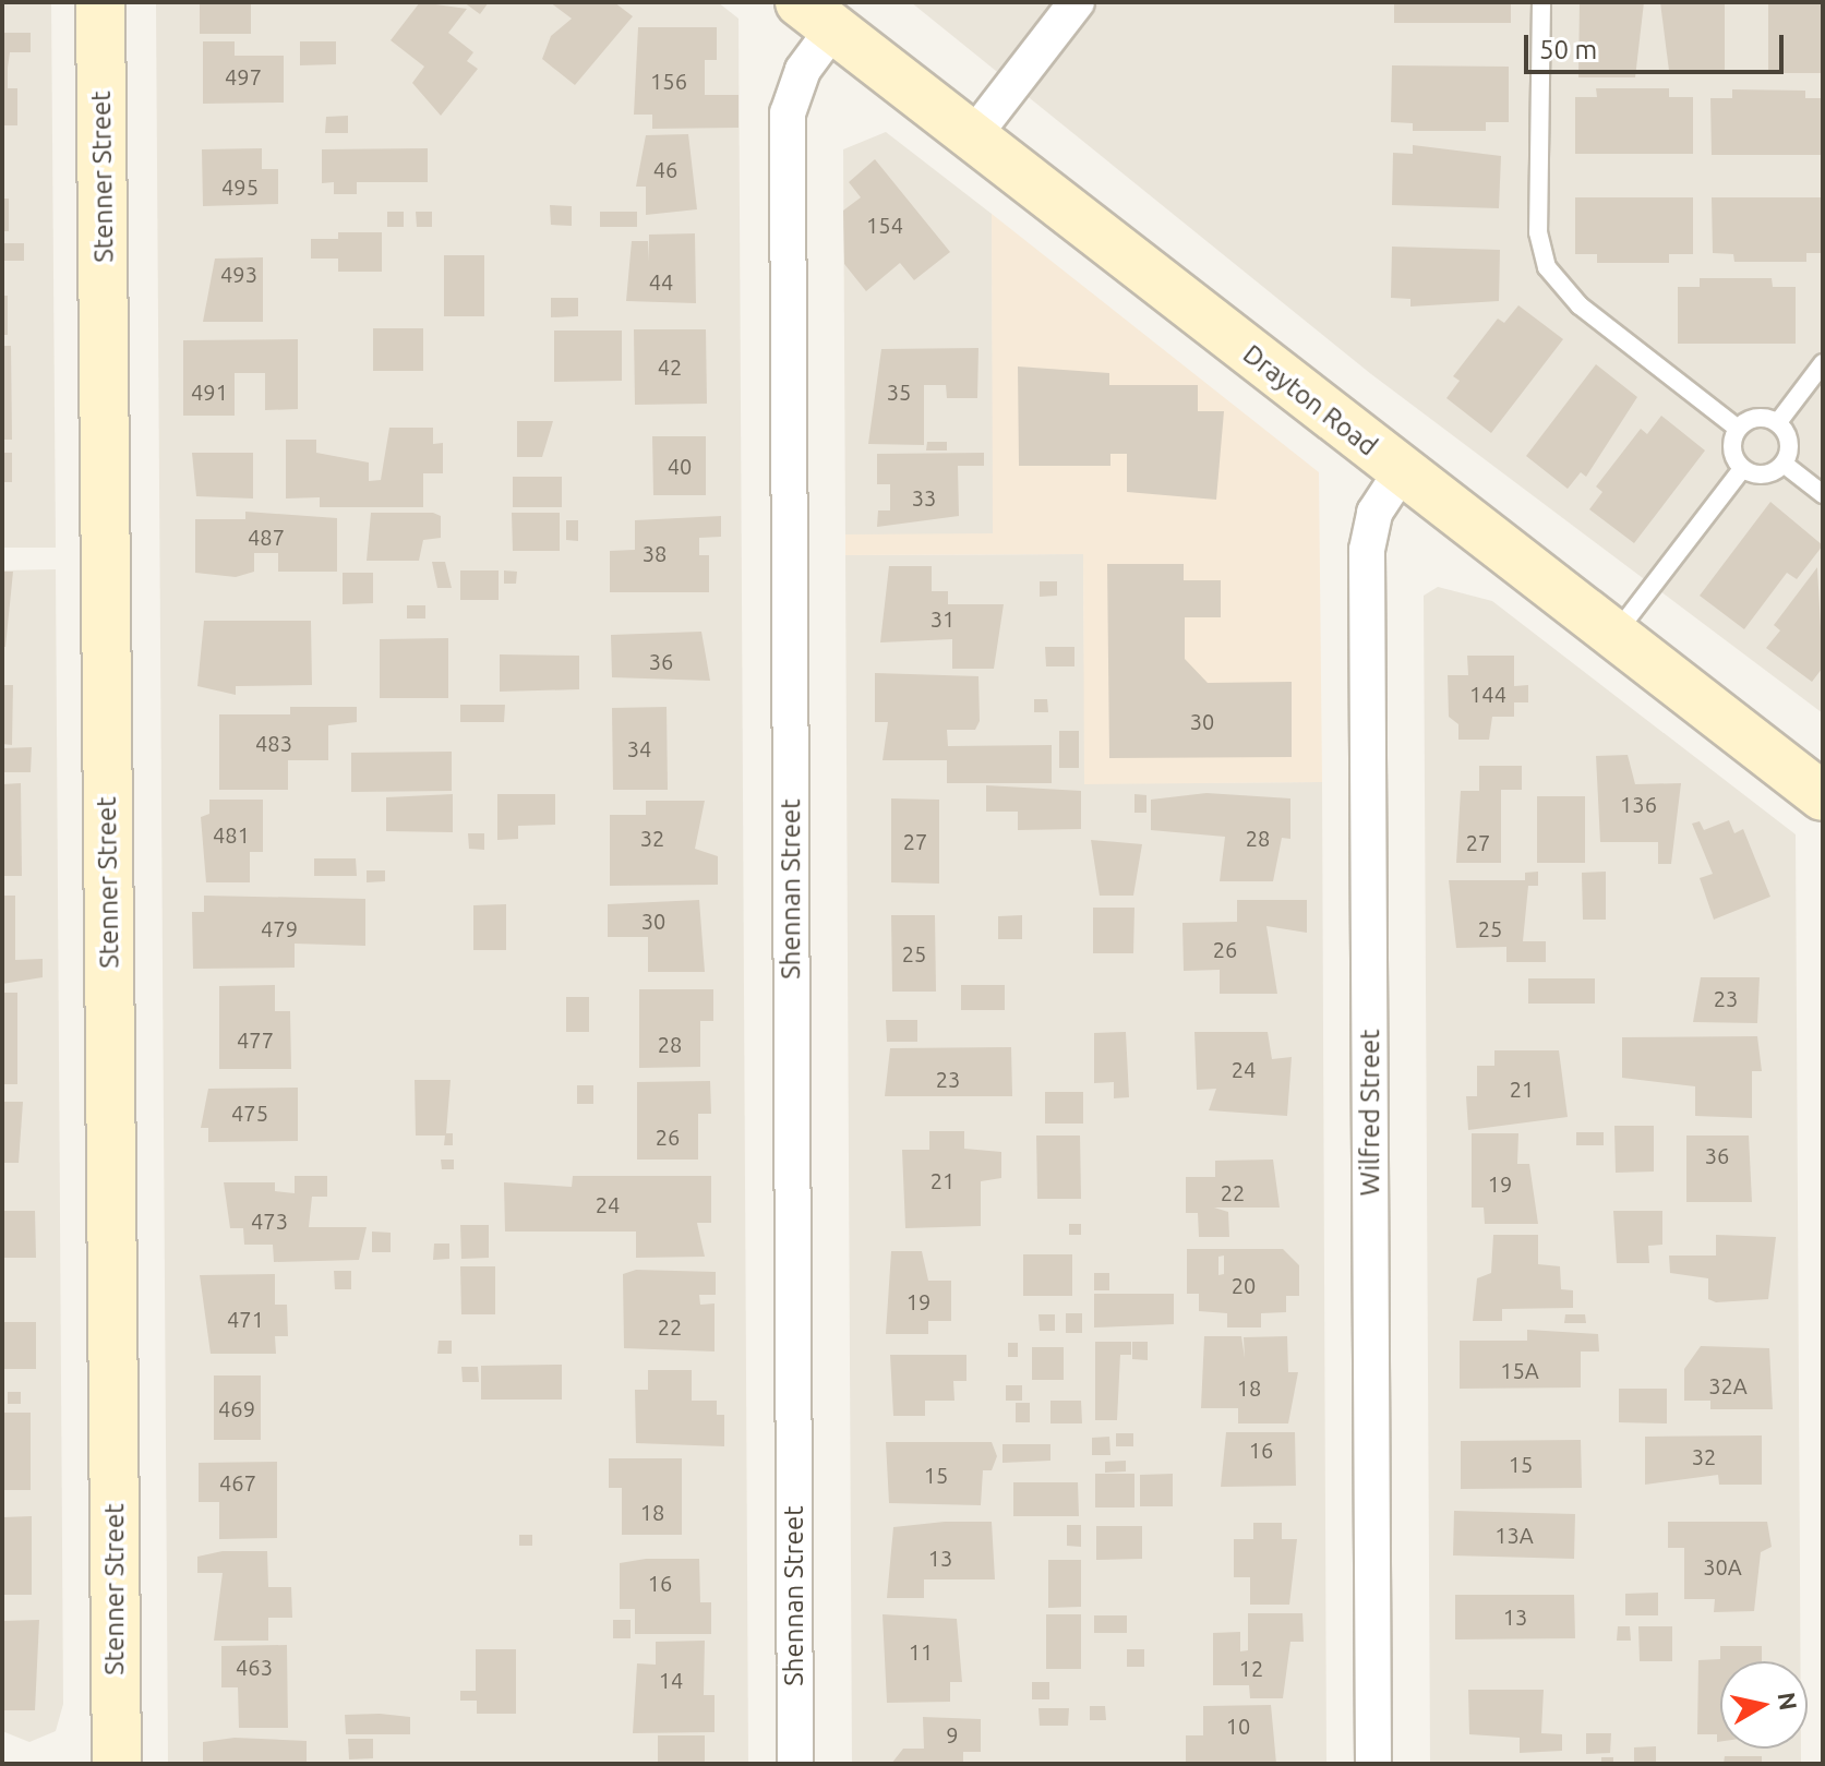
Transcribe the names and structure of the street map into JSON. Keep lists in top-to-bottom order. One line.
{"streets":{"main road":["Stenner Street","Drayton Road"],"street":["Shennan Street","Wilfred Street"]},"crossings":[["Drayton Road","Shennan Street"],["Drayton Road","Wilfred Street"]],"house_numbers":["497","156","46","495","154","493","44","42","491","35","40","33","487","38","31","36","144","30","483","34","136","481","32","28","27","27","30","479","25","26","25","23","477","28","24","23","21","475","26","36","21","19","22","24","473","20","19","471","22","15A","32A","18","469","16","32","15","15","467","18","13A","13","30A","16","13","11","463","12","14","10","9"],"scale_bar":"50 m","north":"right"}
